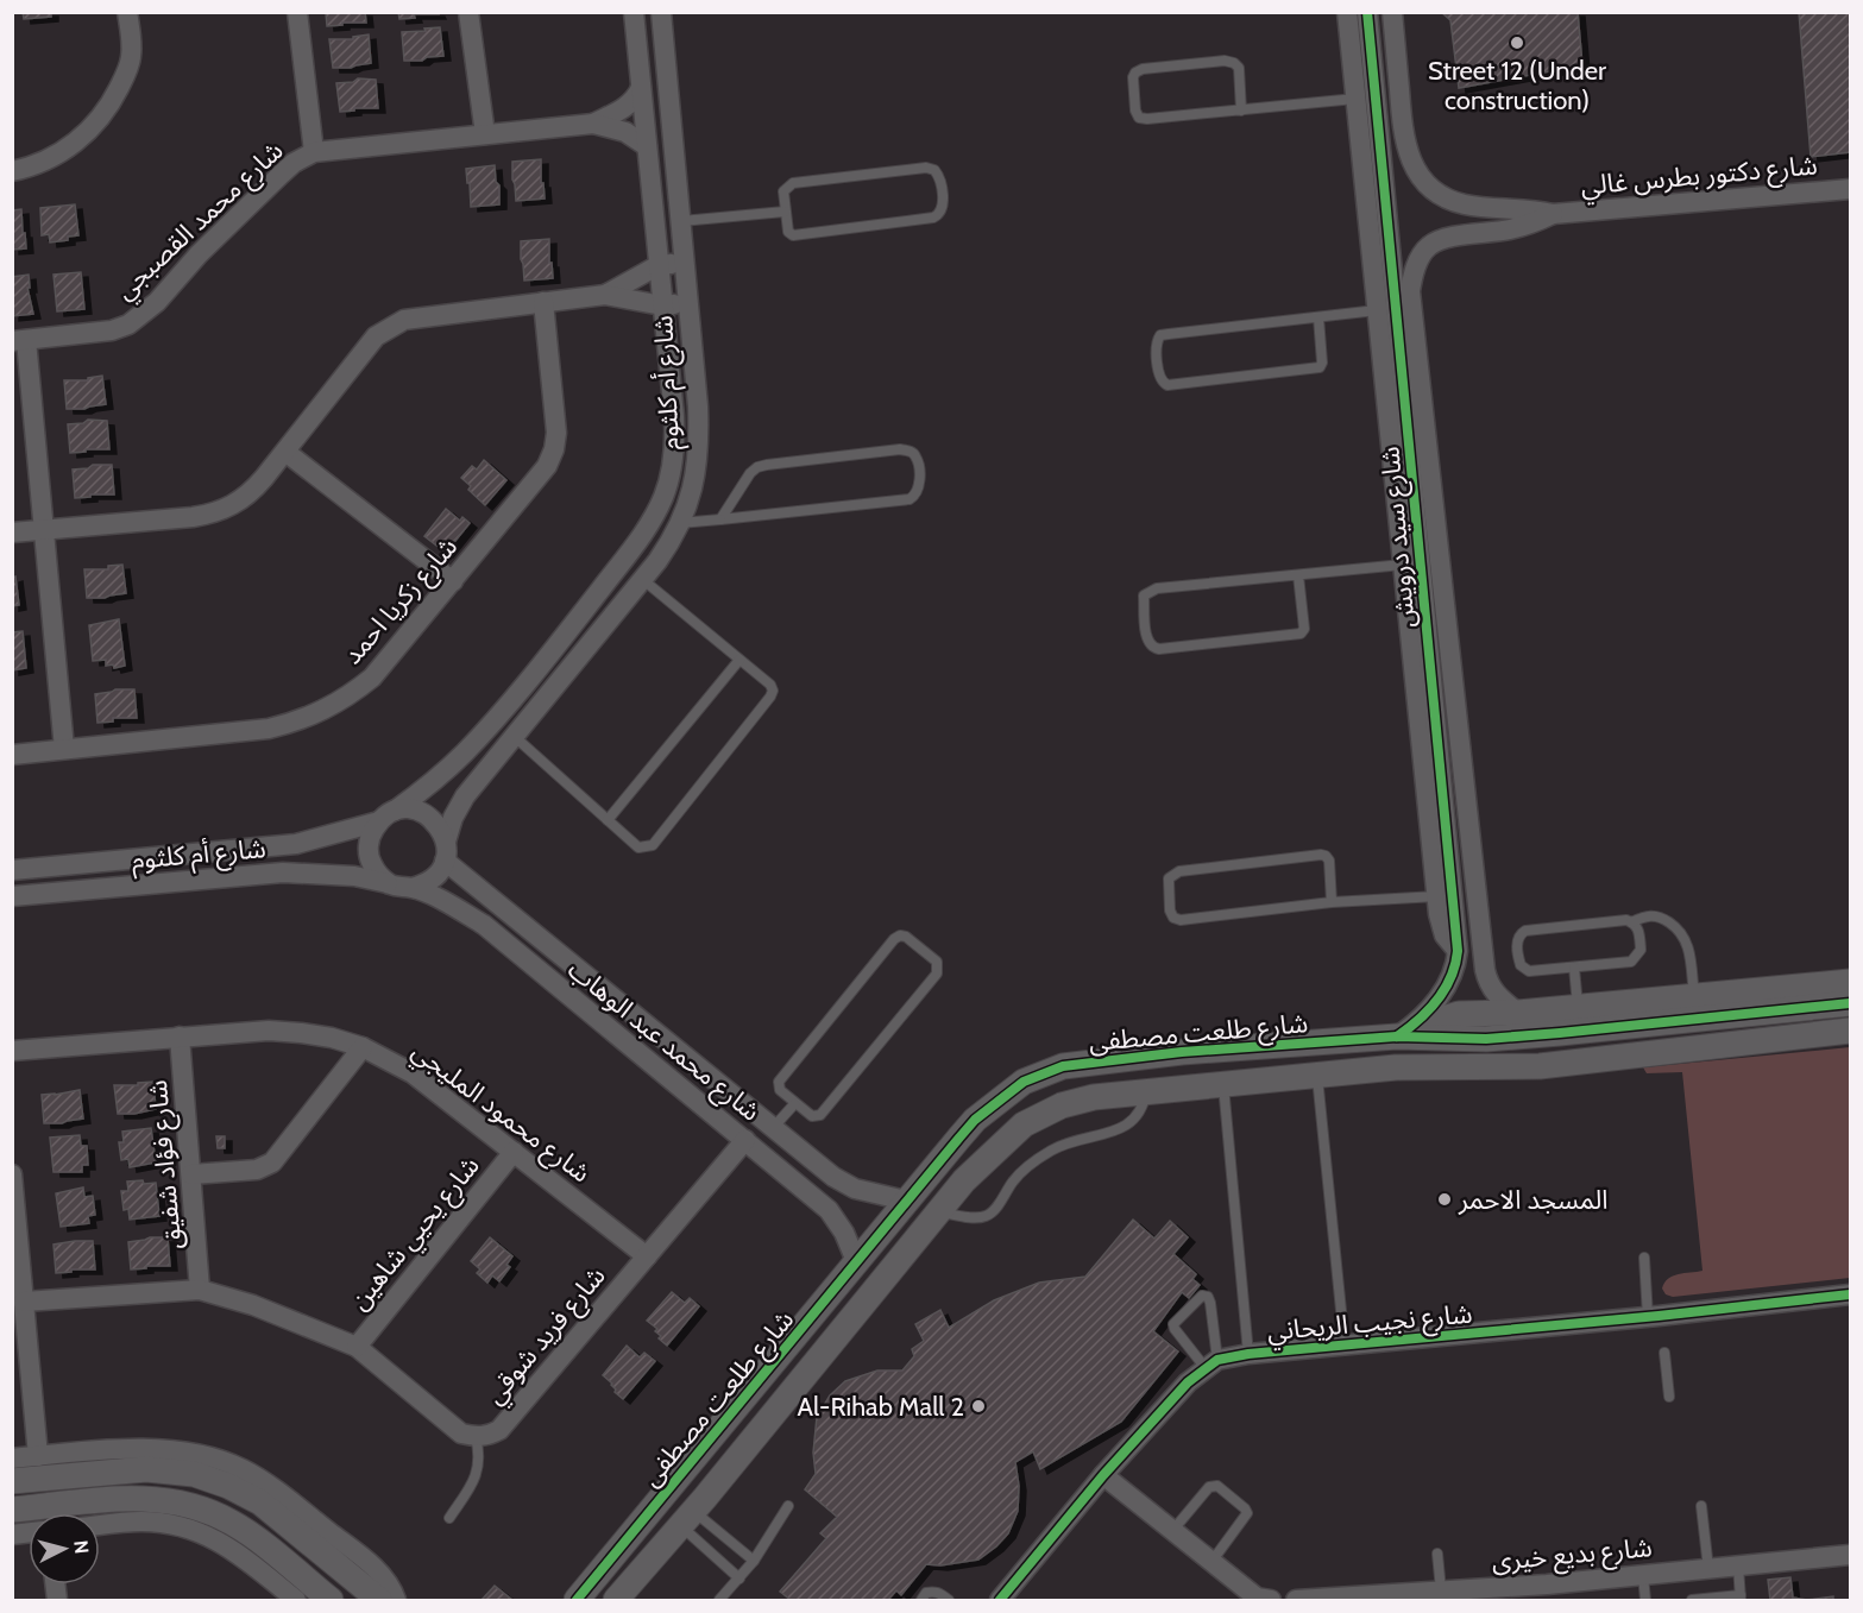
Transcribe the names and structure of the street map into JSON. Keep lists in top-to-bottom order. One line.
{"streets":{"street":["شارع دكتور بطرس غالي","شارع محمد القصبجي","شارع أم كلثوم","شارع سيد درويش","شارع زكريا احمد","شارع طلعت مصطفى","شارع محمد عبد الوهاب","شارع محمود المليجي","شارع فؤاد شفيق","شارع يحيي شاهين","شارع نجيب الريحاني","شارع فريد شوقي","شارع بديع خيرى"]},"crossings":[["شارع دكتور بطرس غالي","شارع سيد درويش"],["شارع محمد القصبجي","شارع أم كلثوم"],["شارع أم كلثوم","شارع محمد عبد الوهاب"],["شارع سيد درويش","شارع طلعت مصطفى"],["شارع طلعت مصطفى","شارع محمد عبد الوهاب"],["شارع محمد عبد الوهاب","شارع فريد شوقي"],["شارع محمود المليجي","شارع فؤاد شفيق"],["شارع محمود المليجي","شارع يحيي شاهين"],["شارع محمود المليجي","شارع فريد شوقي"],["شارع فؤاد شفيق","شارع فريد شوقي"],["شارع يحيي شاهين","شارع فريد شوقي"]],"places":["Street 12 (Under construction)","المسجد الاحمر","Al-Rihab Mall 2"],"north":"right"}
